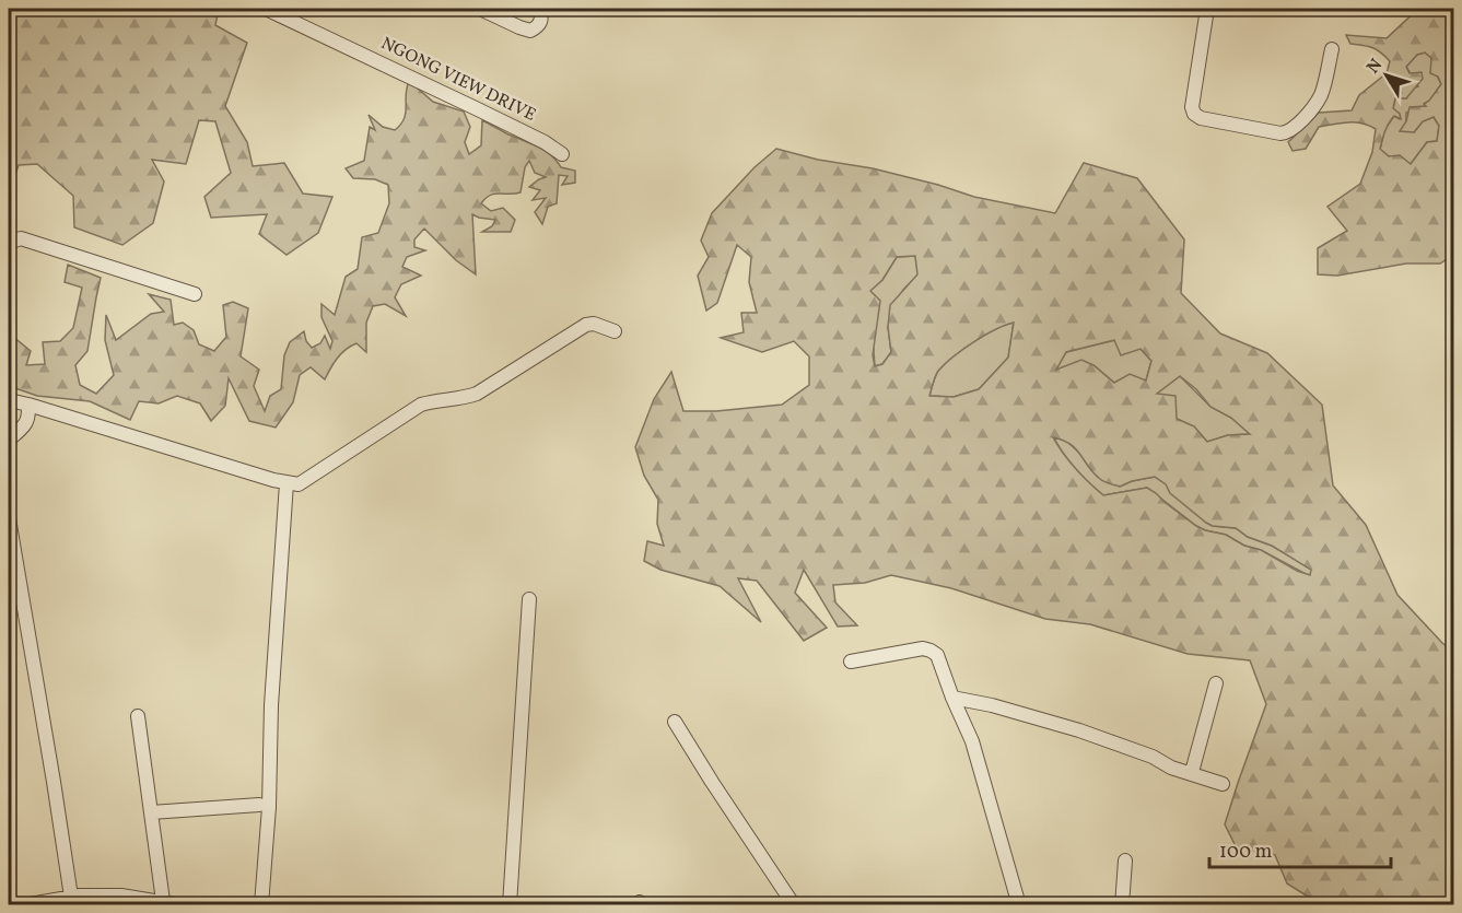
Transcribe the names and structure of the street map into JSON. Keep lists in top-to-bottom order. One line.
{"streets":{"street":["NGONG VIEW DRIVE"]},"scale_bar":"100 m","north":"top left"}
